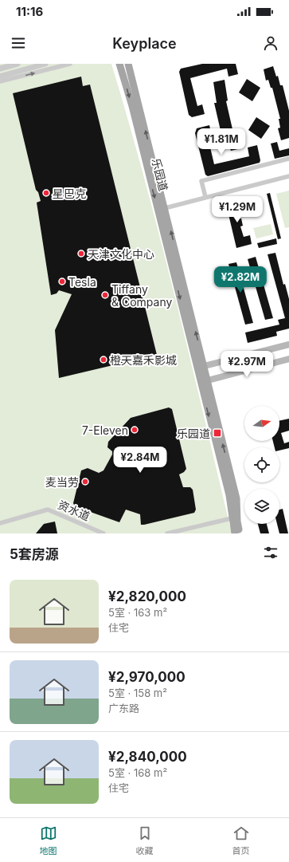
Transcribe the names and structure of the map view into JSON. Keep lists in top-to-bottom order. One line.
{"streets":{"main road":["乐园道"],"street":["资水道"]},"places":{"other":["星巴克","天津文化中心","Tesla","Tiffany & Company","橙天嘉禾影城","7-Eleven","麦当劳"],"transit":["乐园道"]},"north":"right","page":{"status":"11:16","header":"Keyplace","price":["¥1.81M","¥1.29M","¥2.82M","¥2.97M","¥2.84M"],"heading":"5套房源","list":[{"name":"¥2,820,000","note":"5室 · 163 m² · 住宅"},{"name":"¥2,970,000","note":"5室 · 158 m² · 广东路"},{"name":"¥2,840,000","note":"5室 · 168 m² · 住宅"}],"tabs":["地图","收藏","首页"]}}
